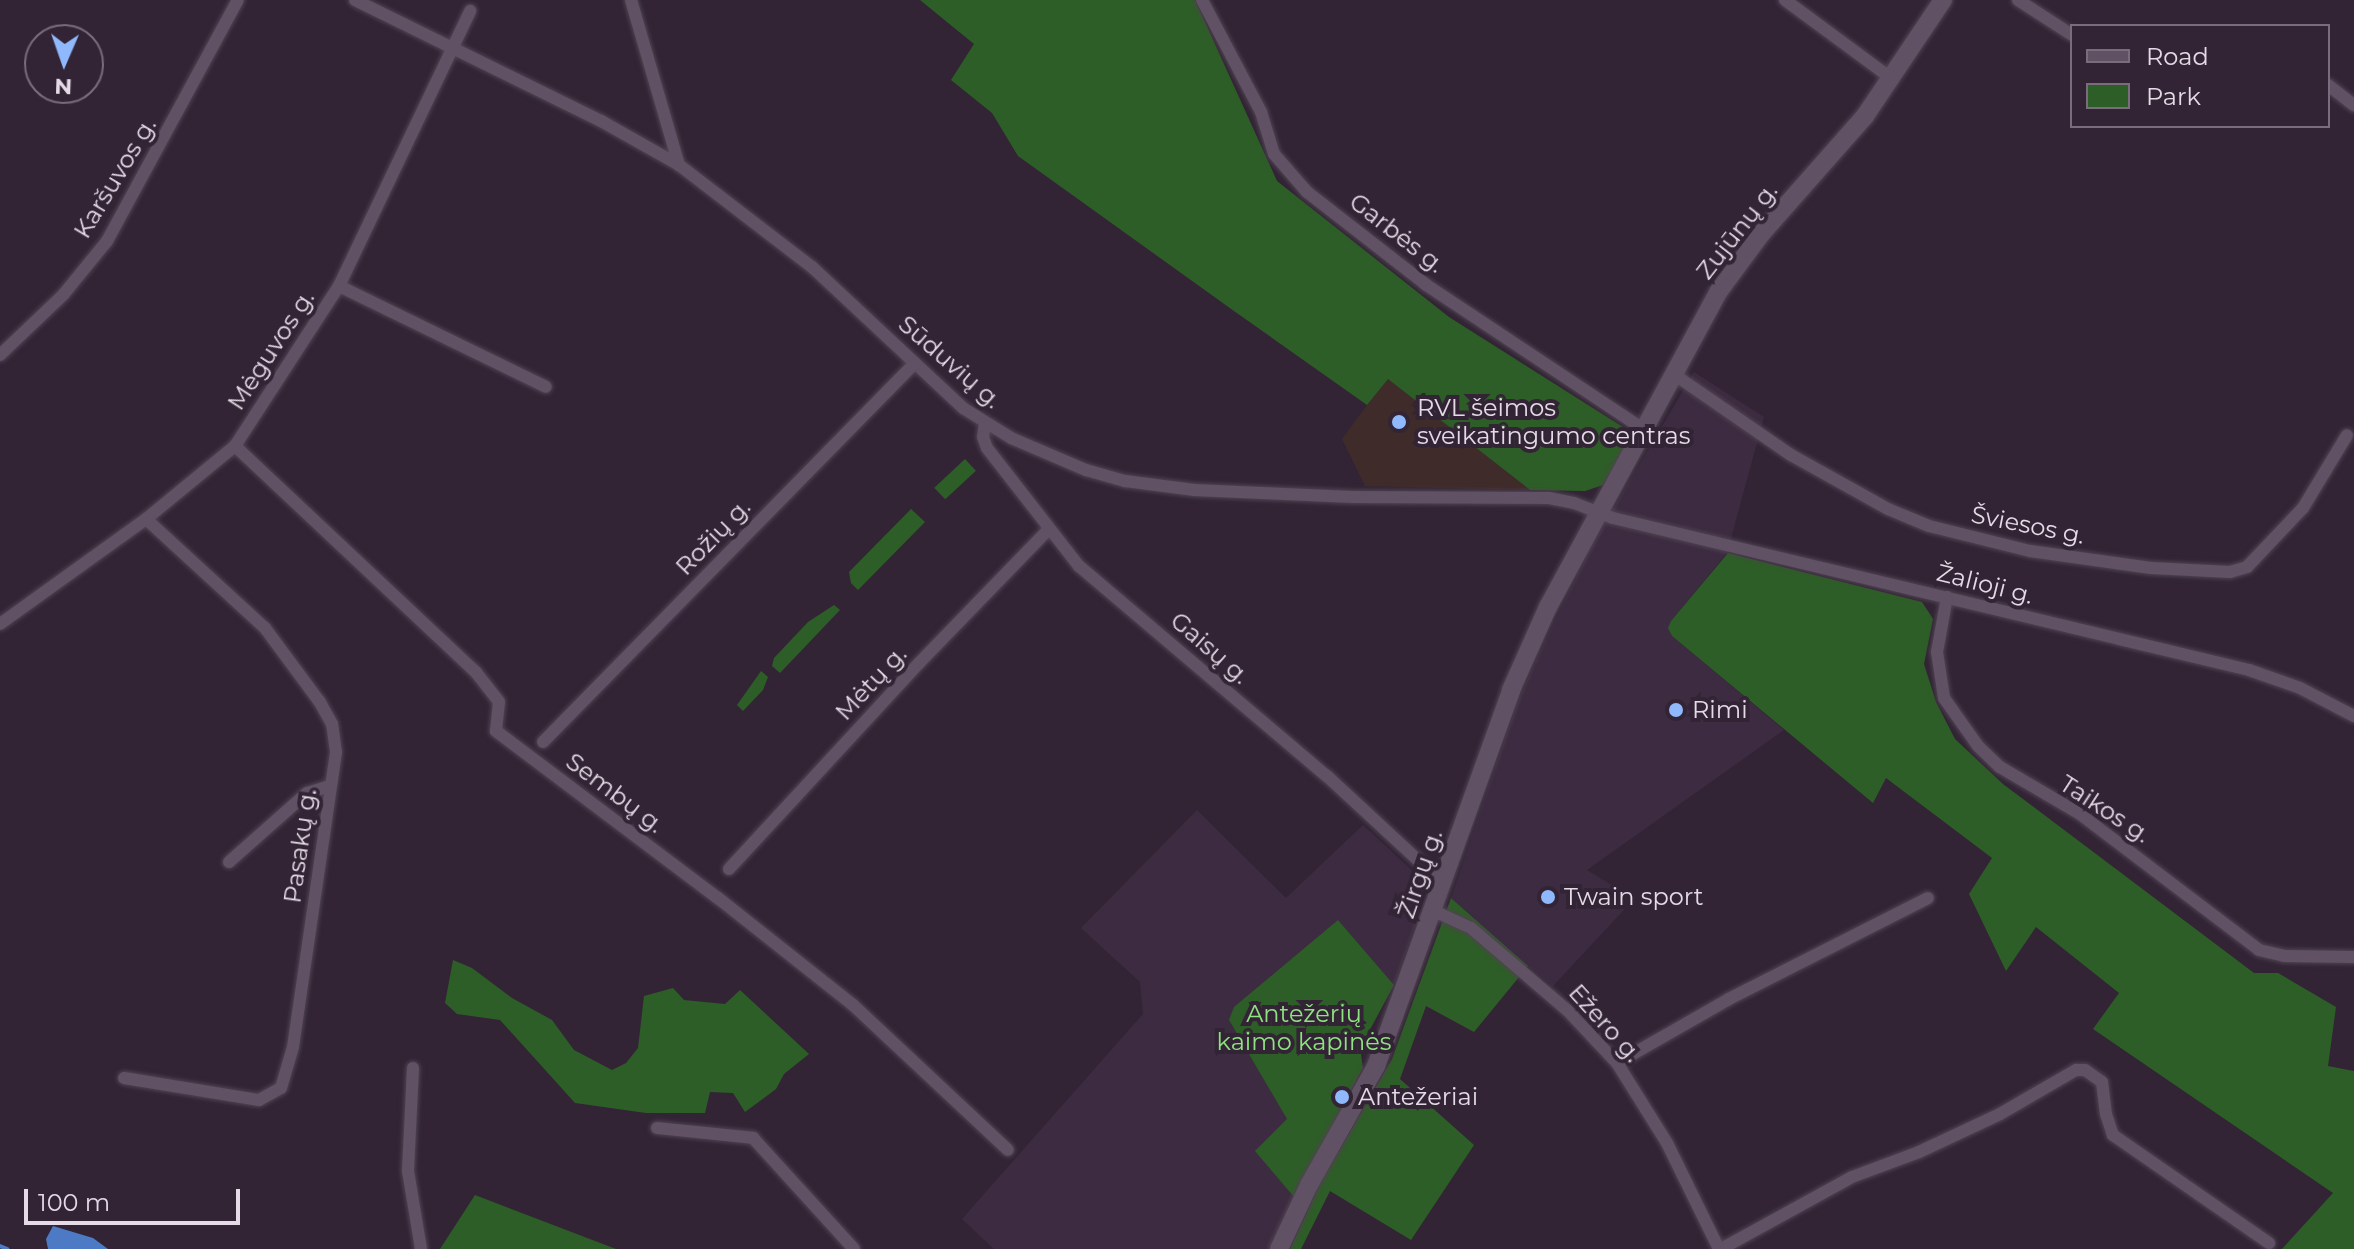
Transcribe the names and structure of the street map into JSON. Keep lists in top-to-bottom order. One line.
{"streets":{"street":["Karšuvos g.","Zujūnų g.","Garbės g.","Mėguvos g.","Sūduvių g.","Šviesos g.","Rožių g.","Žalioji g.","Gaisų g.","Mėtų g.","Sembų g.","Taikos g.","Pasakų g.","Žirgų g.","Ežero g."]},"crossings":[["Zujūnų g.","Garbės g."],["Zujūnų g.","Sūduvių g."],["Zujūnų g.","Šviesos g."],["Zujūnų g.","Žalioji g."],["Zujūnų g.","Žirgų g."],["Mėguvos g.","Sūduvių g."],["Mėguvos g.","Sembų g."],["Mėguvos g.","Pasakų g."],["Sūduvių g.","Rožių g."],["Sūduvių g.","Žalioji g."],["Sūduvių g.","Gaisų g."],["Sūduvių g.","Žirgų g."],["Žalioji g.","Taikos g."],["Žalioji g.","Žirgų g."],["Gaisų g.","Mėtų g."],["Gaisų g.","Žirgų g."],["Žirgų g.","Ežero g."]],"parks":["Antežerių kaimo kapinės"],"places":["RVL šeimos sveikatingumo centras","Rimi","Twain sport","Antežeriai"],"legend":["Road","Park"],"scale_bar":"100 m","north":"bottom"}
